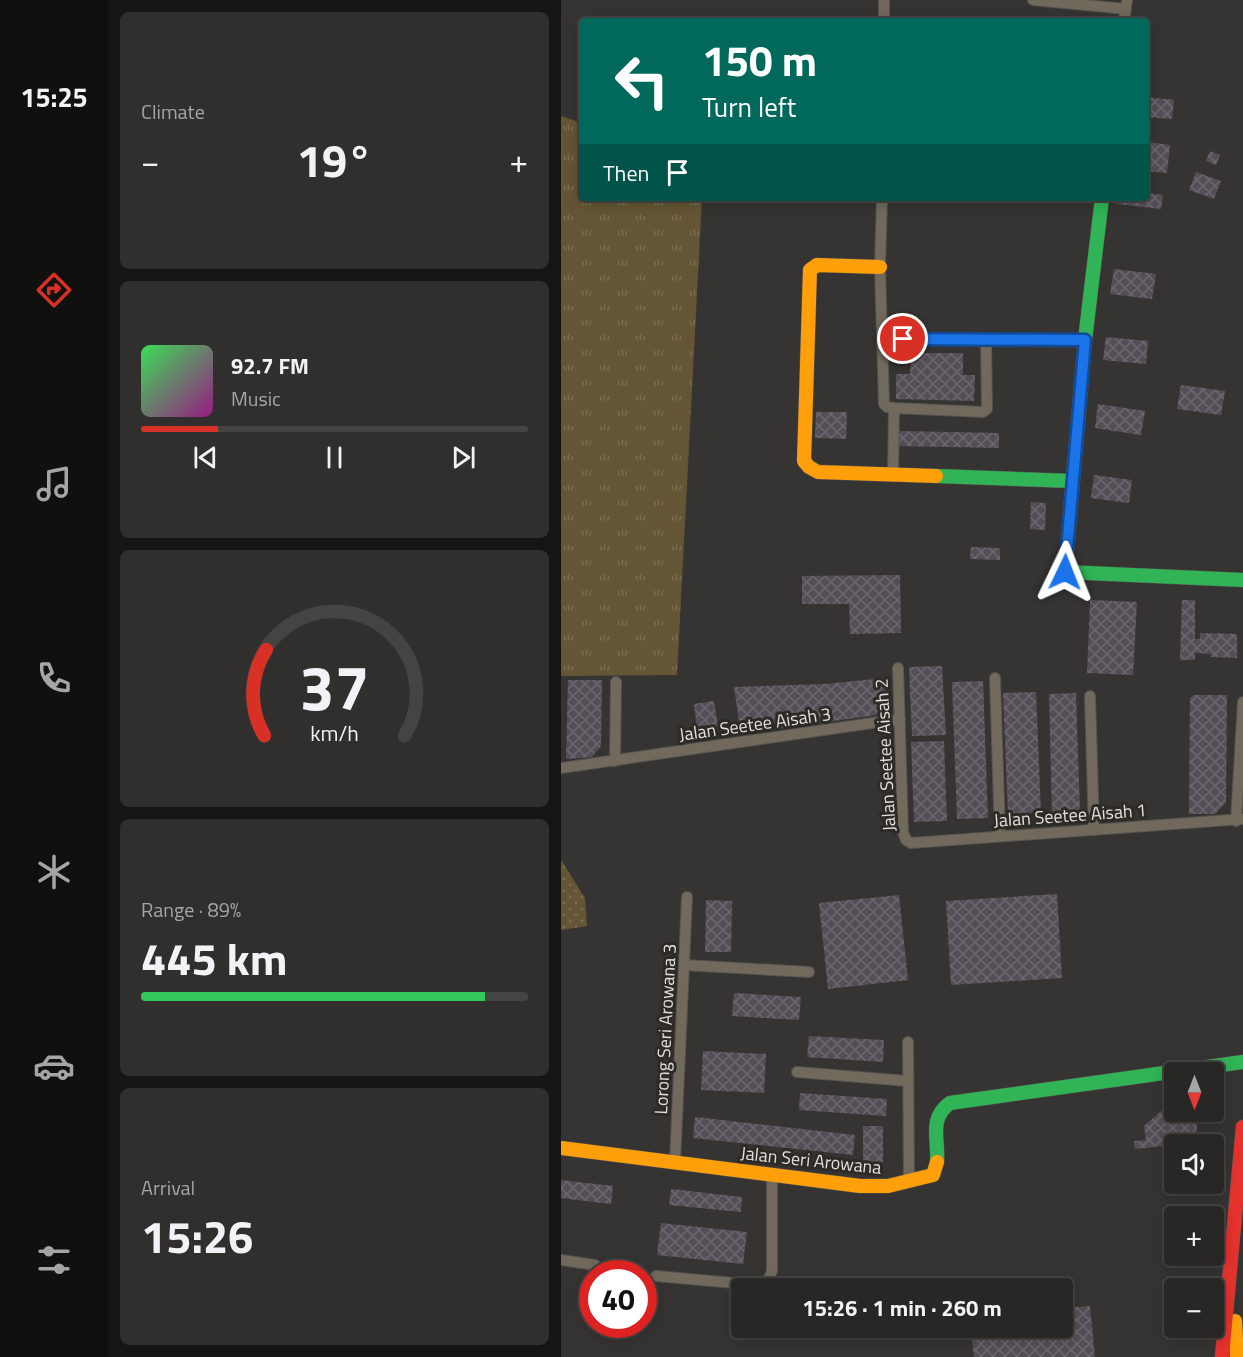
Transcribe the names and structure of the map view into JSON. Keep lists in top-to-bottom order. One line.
{"streets":{"main road":["Jalan Seri Arowana"],"street":["Jalan Seetee Aisah 3","Jalan Seetee Aisah 2","Jalan Seetee Aisah 1","Lorong Seri Arowana 3"]},"crossings":[["Jalan Seetee Aisah 3","Jalan Seetee Aisah 2"],["Jalan Seetee Aisah 2","Jalan Seetee Aisah 1"],["Lorong Seri Arowana 3","Jalan Seri Arowana"]],"north":"bottom","page":{"tabs":"15:25","tile":["Climate",["Range · 89%","445 km"],["Arrival","15:26"]],"turn":["150 m","Turn left"],"heat":["−","19°","+"],"then":"Then","song":["92.7 FM","Music"],"map_buttons":["+","−"],"limit":"40","trip":"15:26 · 1 min · 260 m","gauge":["37","km/h"]}}
